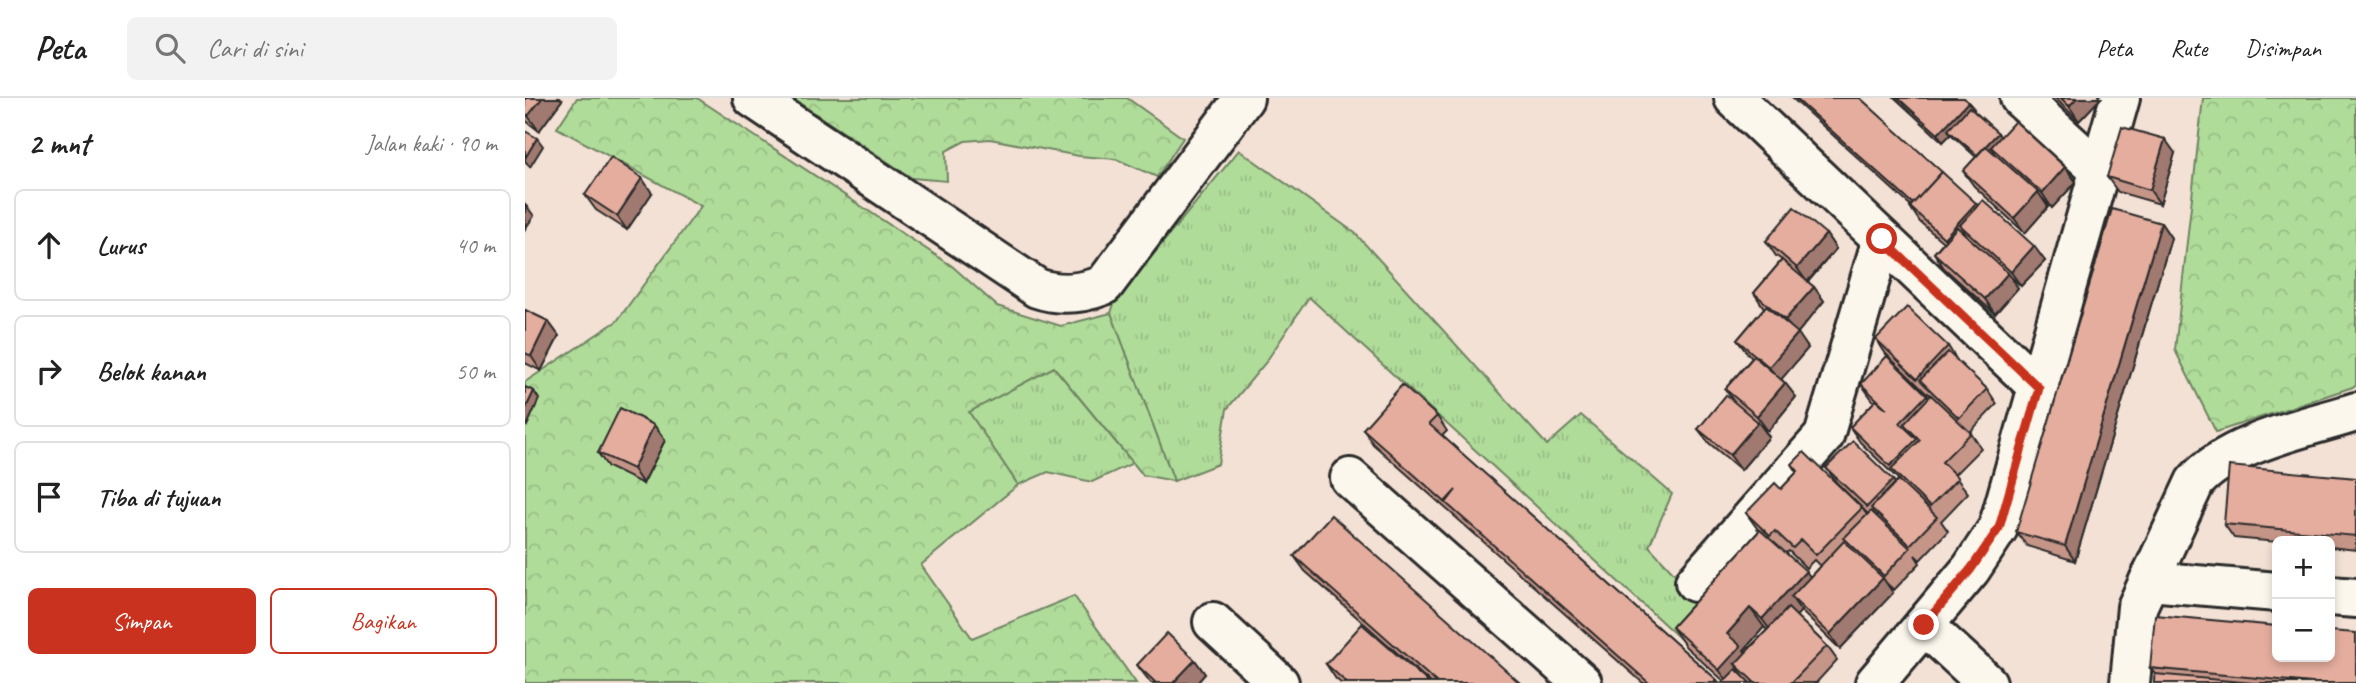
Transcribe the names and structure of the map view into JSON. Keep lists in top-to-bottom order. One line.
{"page":{"header":"Peta","search":"Cari di sini","nav":["Peta","Rute","Disimpan"],"heading":["2 mnt","Jalan kaki · 90 m"],"list":[["Lurus","40 m"],["Belok kanan","50 m"],"Tiba di tujuan"],"map_buttons":["+","−"],"buttons":["Simpan","Bagikan"]}}
